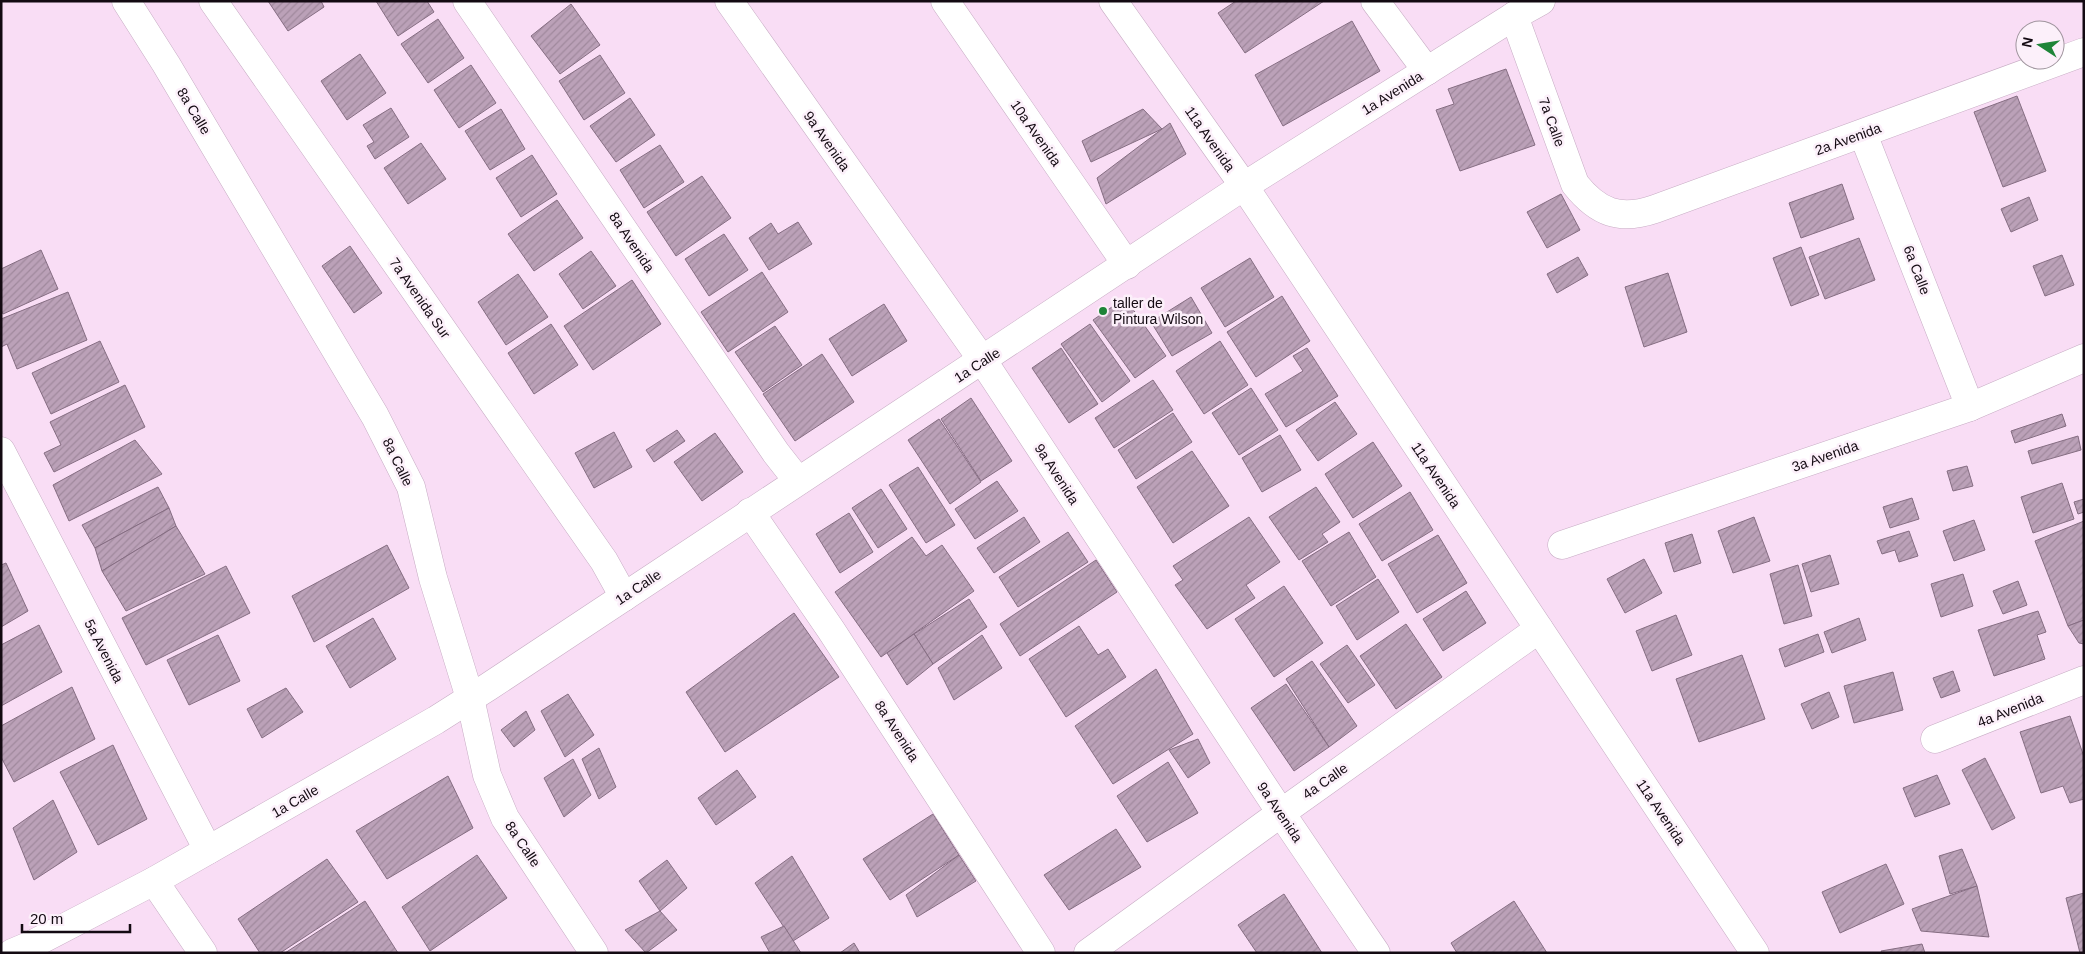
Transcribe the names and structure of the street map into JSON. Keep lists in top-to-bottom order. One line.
{"streets":{"street":["1a Avenida","8a Calle","7a Calle","10a Avenida","11a Avenida","2a Avenida","9a Avenida","8a Avenida","6a Calle","7a Avenida Sur","1a Calle","3a Avenida","5a Avenida","4a Avenida","4a Calle"]},"crossings":[["1a Avenida","7a Calle"],["1a Avenida","11a Avenida"],["1a Avenida","1a Calle"],["8a Calle","1a Calle"],["7a Calle","2a Avenida"],["10a Avenida","1a Calle"],["11a Avenida","1a Calle"],["11a Avenida","4a Calle"],["2a Avenida","6a Calle"],["9a Avenida","1a Calle"],["9a Avenida","4a Calle"],["8a Avenida","1a Calle"],["6a Calle","3a Avenida"],["7a Avenida Sur","1a Calle"],["1a Calle","5a Avenida"]],"places":["taller de Pintura Wilson"],"scale_bar":"20 m","north":"left"}
